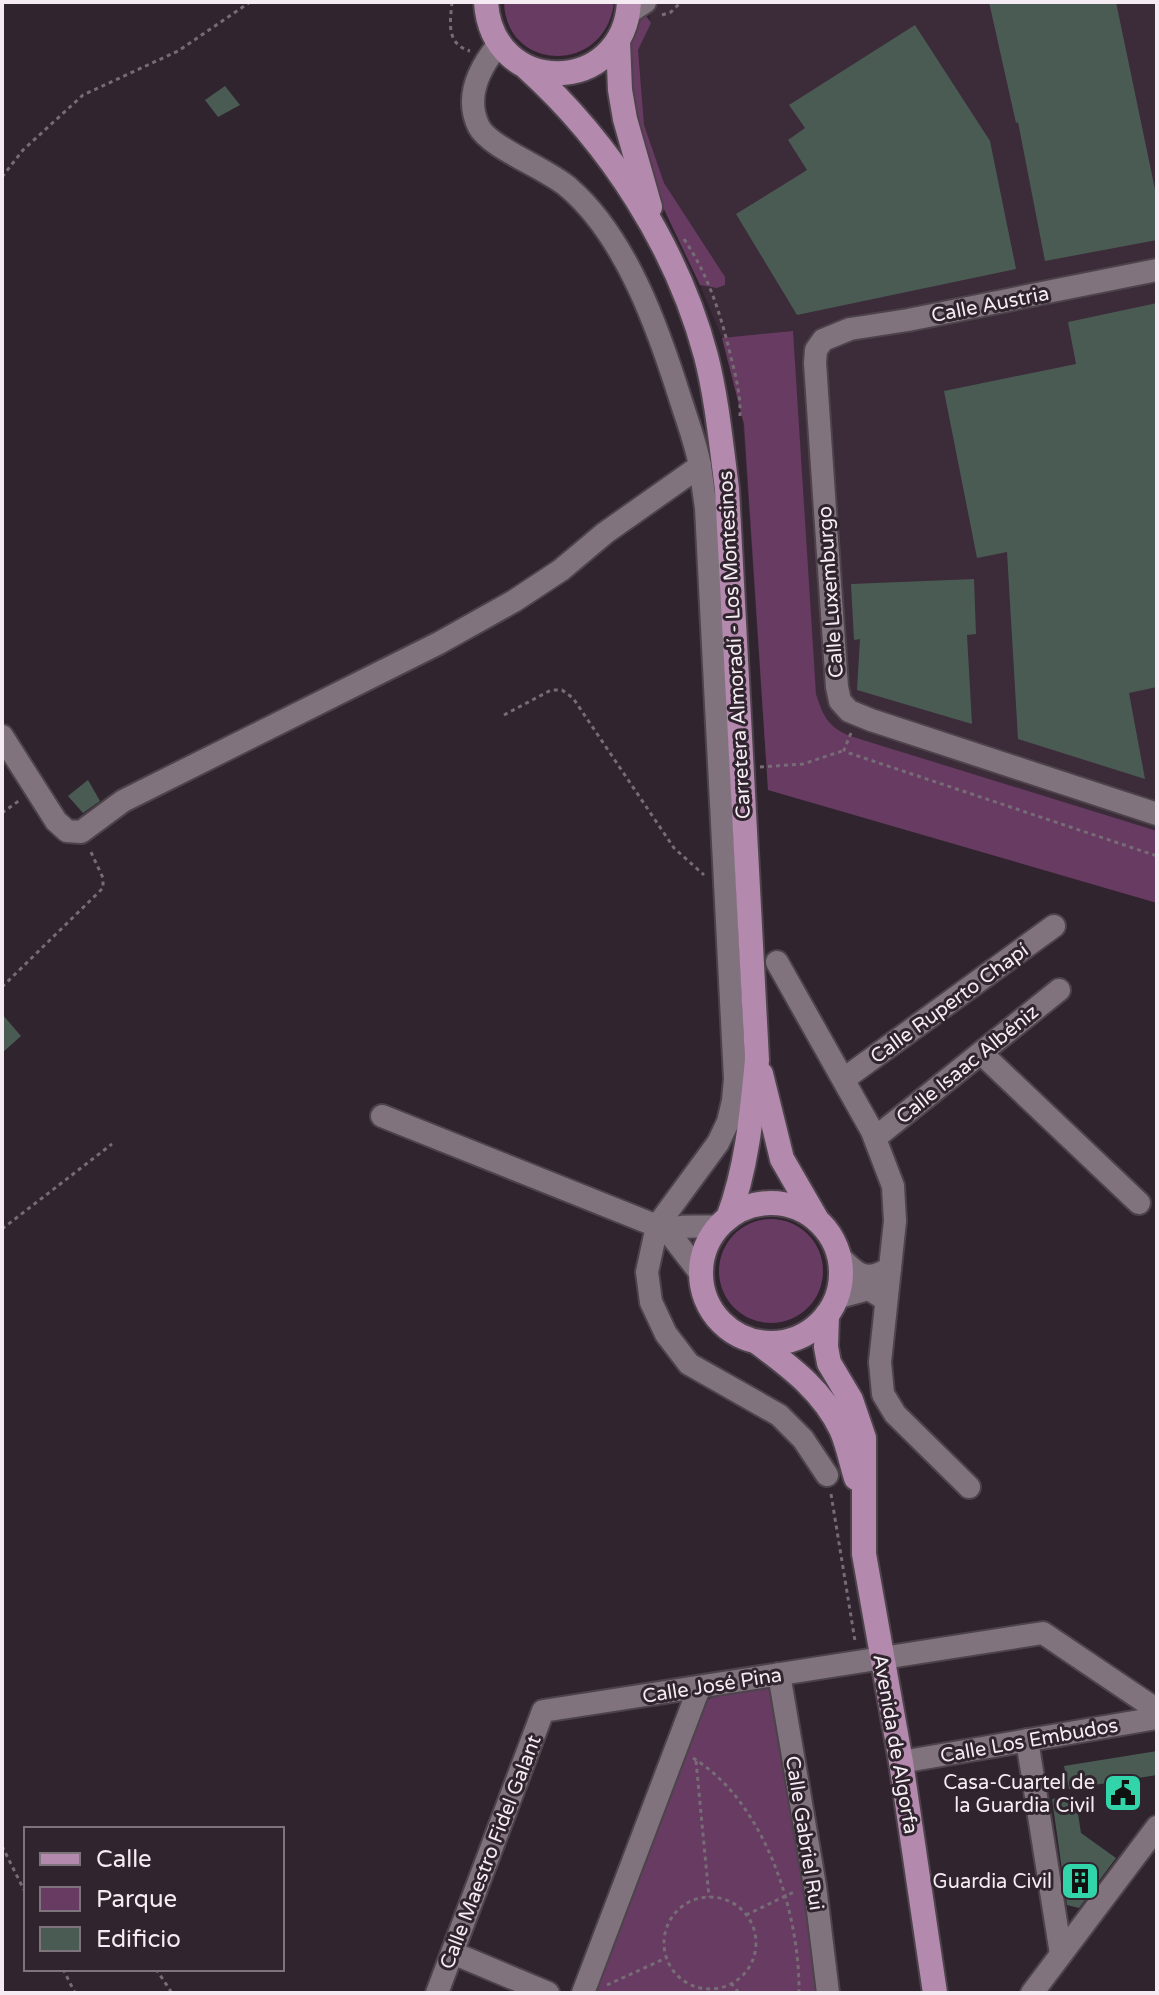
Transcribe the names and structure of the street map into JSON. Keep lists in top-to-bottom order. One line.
{"streets":{"main road":["Carretera Almoradí - Los Montesinos","Avenida de Algorfa"],"street":["Calle Austria","Calle Luxemburgo","Calle Ruperto Chapí","Calle Isaac Albéniz","Calle José Pina","Calle Los Embudos","Calle Gabriel Rui","Calle Maestro Fidel Galant"]},"crossings":[["Calle Austria","Calle Luxemburgo"],["Carretera Almoradí - Los Montesinos","Avenida de Algorfa"],["Calle José Pina","Avenida de Algorfa"],["Calle José Pina","Calle Gabriel Rui"],["Calle José Pina","Calle Maestro Fidel Galant"],["Calle Los Embudos","Avenida de Algorfa"]],"places":{"public building":["Casa-Cuartel de la Guardia Civil"],"building":["Guardia Civil"]},"legend":["Calle","Parque","Edificio"]}
